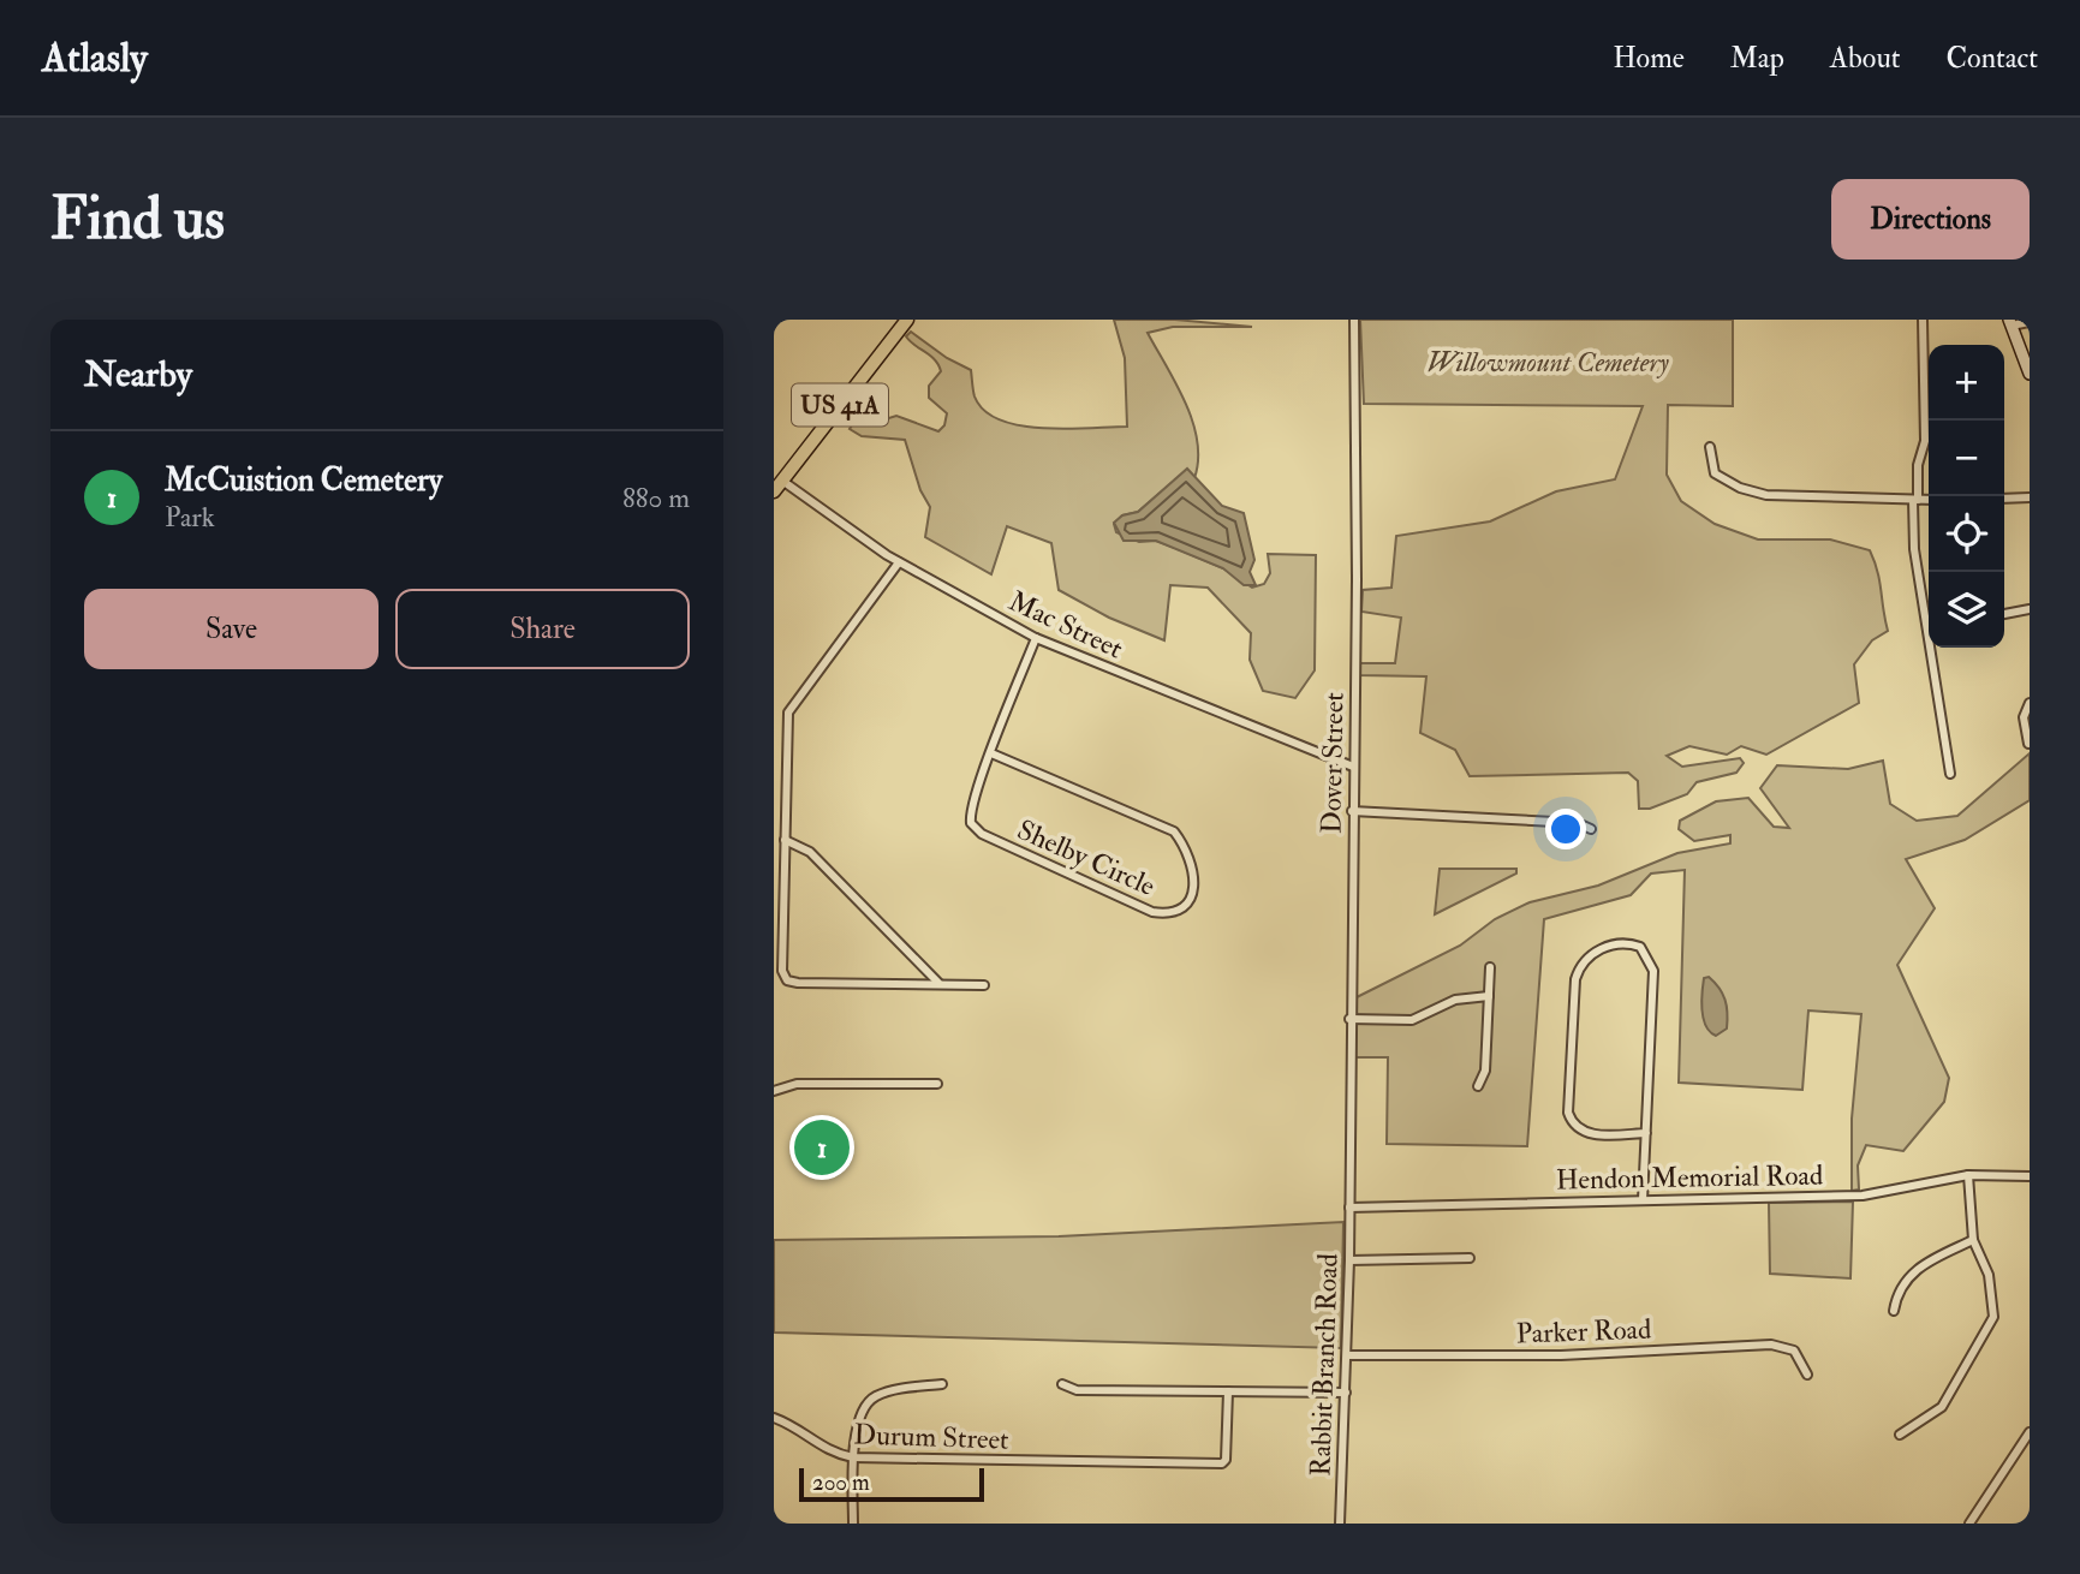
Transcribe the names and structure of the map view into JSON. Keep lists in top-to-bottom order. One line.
{"streets":{"main road":["US 41A"],"street":["Mac Street","Dover Street","Shelby Circle","Hendon Memorial Road","Parker Road","Rabbit Branch Road","Durum Street"]},"crossings":[["US 41A","Mac Street"],["Mac Street","Dover Street"],["Mac Street","Shelby Circle"],["Dover Street","Hendon Memorial Road"],["Dover Street","Rabbit Branch Road"],["Hendon Memorial Road","Rabbit Branch Road"],["Parker Road","Rabbit Branch Road"]],"parks":["Willowmount Cemetery"],"scale_bar":"200 m","page":{"header":"Atlasly","nav":["Home","Map","About","Contact"],"buttons":["Directions",["Save","Share"]],"title":"Find us","heading":"Nearby","map_buttons":["+","−"],"list":[{"mark":"1","name":"McCuistion Cemetery","note":"Park","value":"880 m"}],"pins":"1","scale":"200 m"}}
